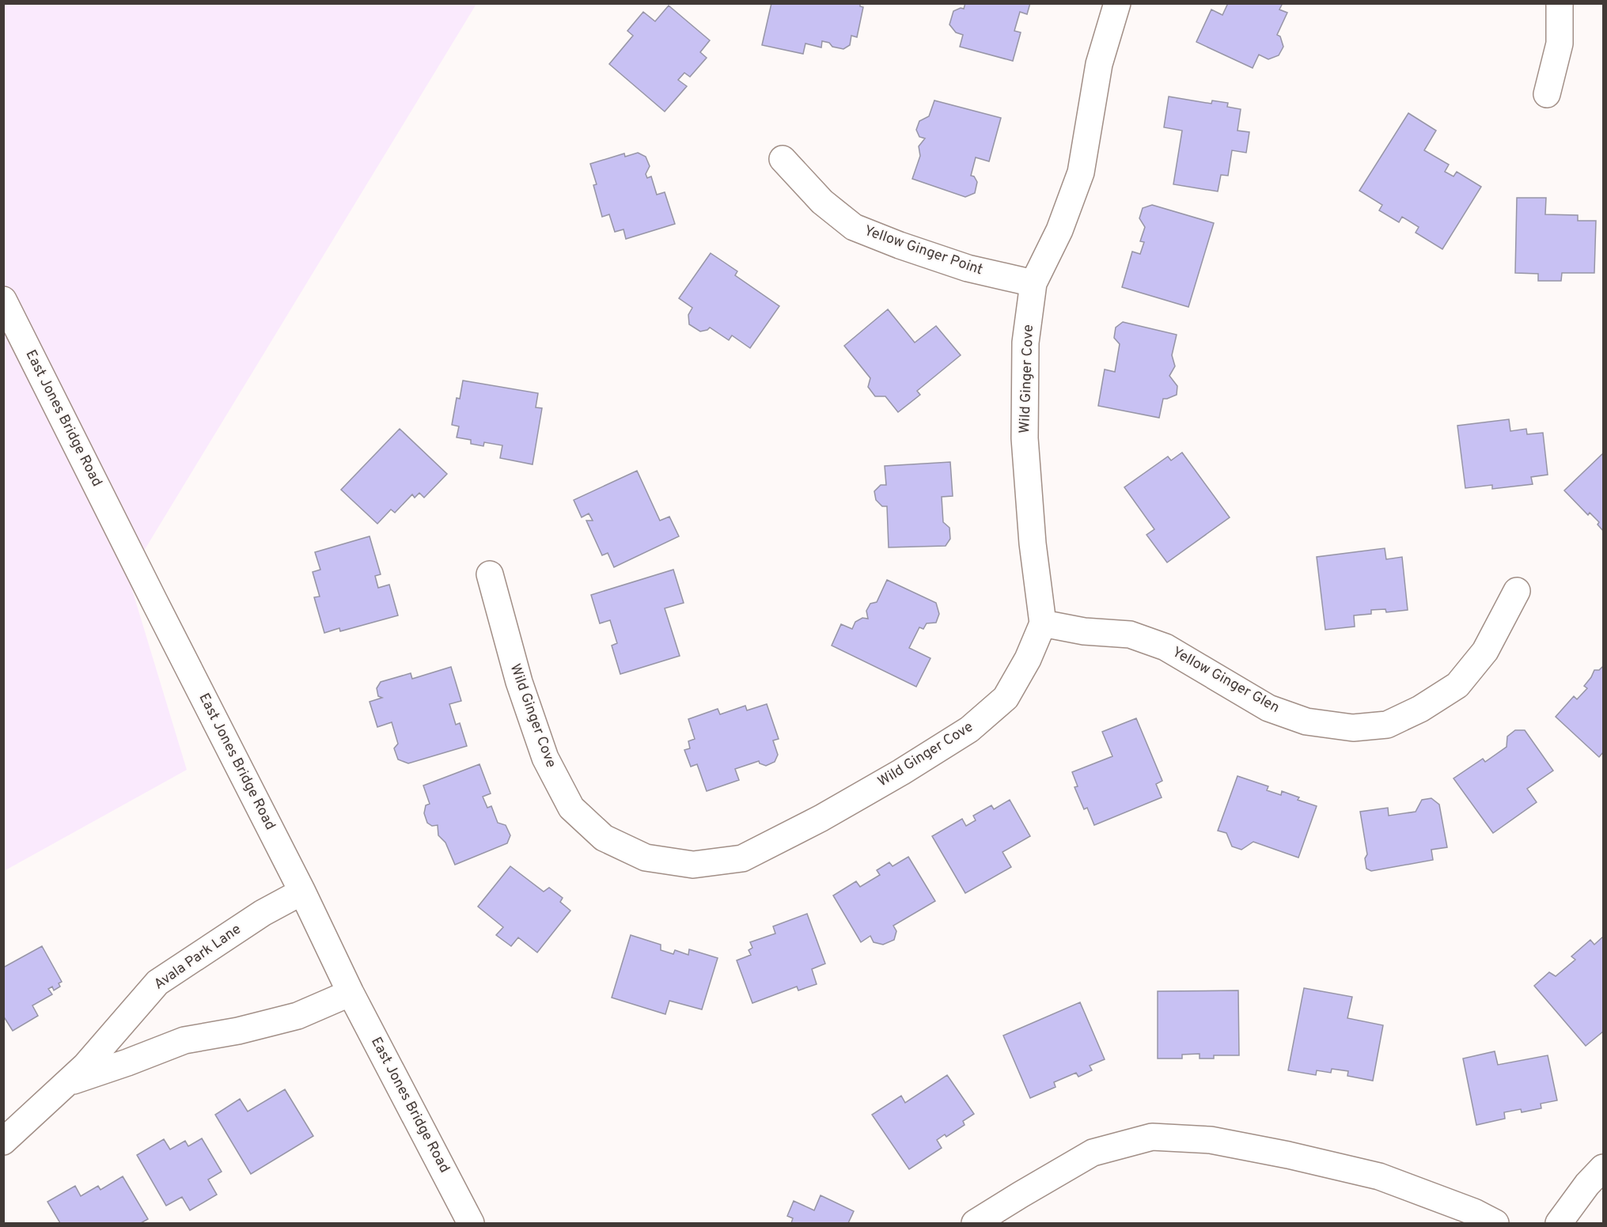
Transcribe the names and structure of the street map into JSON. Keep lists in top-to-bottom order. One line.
{"streets":{"street":["Yellow Ginger Point","Wild Ginger Cove","East Jones Bridge Road","Yellow Ginger Glen","Avala Park Lane"]},"crossings":[["Yellow Ginger Point","Wild Ginger Cove"],["Wild Ginger Cove","Yellow Ginger Glen"],["East Jones Bridge Road","Avala Park Lane"]]}
